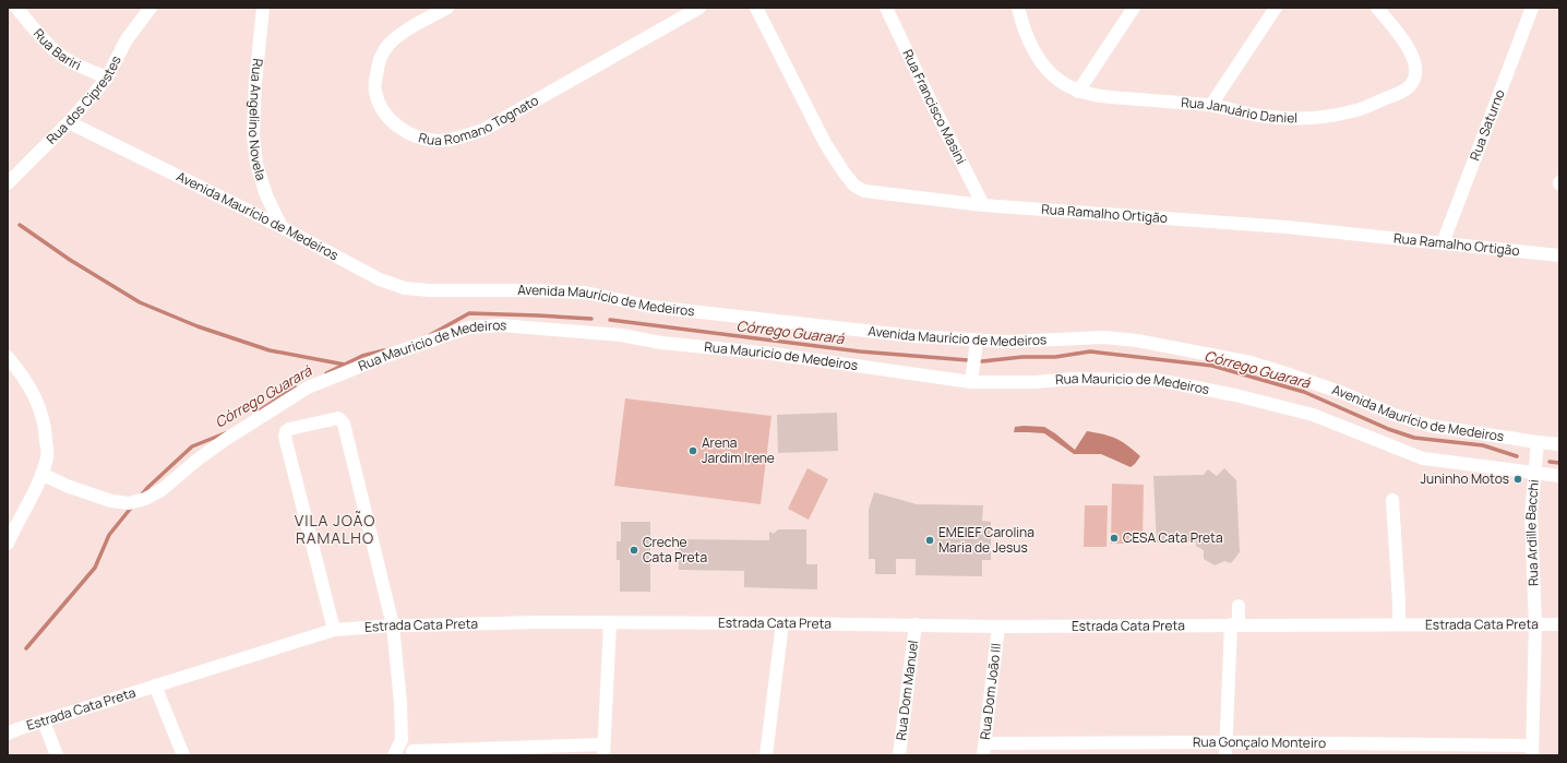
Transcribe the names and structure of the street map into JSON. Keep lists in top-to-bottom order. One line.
{"streets":{"street":["Rua Bariri","Rua dos Ciprestes","Rua Francisco Masini","Rua Januário Daniel","Rua Romano Tognato","Rua Angelino Novela","Rua Saturno","Rua Ramalho Ortigão","Avenida Maurício de Medeiros","Rua Mauricio de Medeiros","Rua Ardille Bacchi","Estrada Cata Preta","Rua Dom Manuel","Rua Dom João III","Rua Gonçalo Monteiro"]},"crossings":[["Rua Bariri","Rua dos Ciprestes"],["Rua dos Ciprestes","Avenida Maurício de Medeiros"],["Rua Francisco Masini","Rua Ramalho Ortigão"],["Rua Angelino Novela","Avenida Maurício de Medeiros"],["Rua Saturno","Rua Ramalho Ortigão"],["Avenida Maurício de Medeiros","Rua Ardille Bacchi"],["Rua Mauricio de Medeiros","Rua Ardille Bacchi"],["Rua Ardille Bacchi","Estrada Cata Preta"],["Rua Ardille Bacchi","Rua Gonçalo Monteiro"],["Estrada Cata Preta","Rua Dom Manuel"],["Estrada Cata Preta","Rua Dom João III"],["Rua Dom João III","Rua Gonçalo Monteiro"]],"districts":["VILA JOÃO RAMALHO"],"water":["Córrego Guarará"],"places":["Arena Jardim Irene","Juninho Motos","CESA Cata Preta","EMEIEF Carolina Maria de Jesus","Creche Cata Preta"]}
